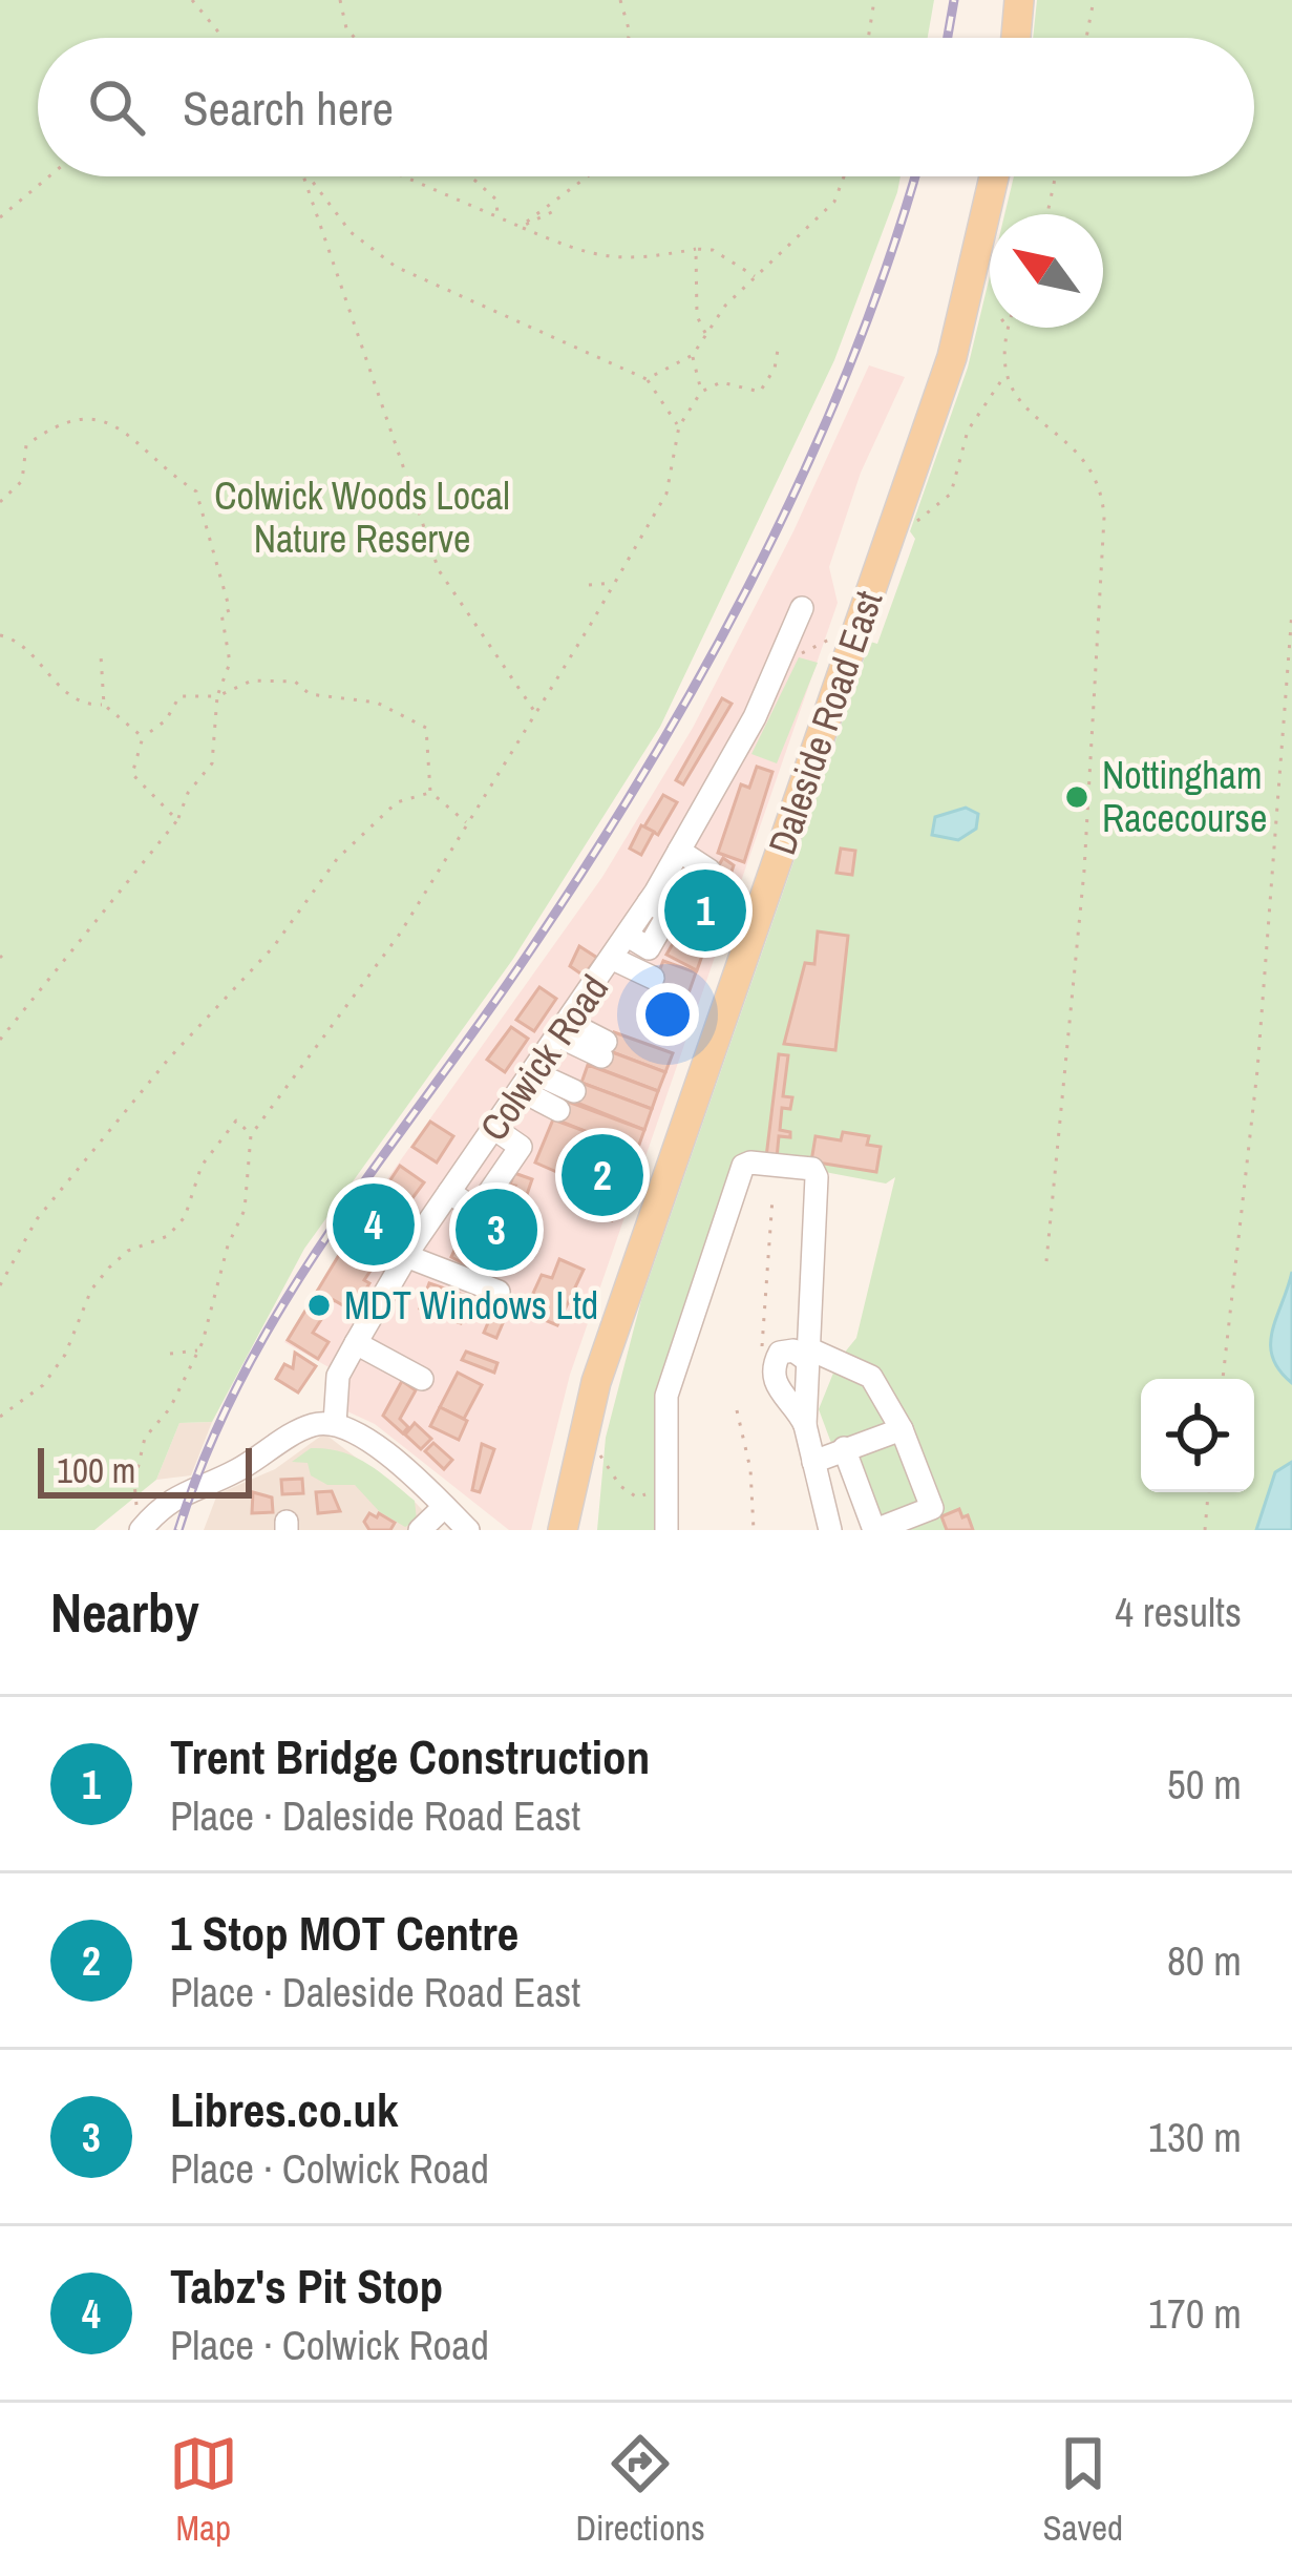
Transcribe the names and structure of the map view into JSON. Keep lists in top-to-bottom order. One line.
{"streets":{"main road":["Daleside Road East"],"street":["Colwick Road"]},"parks":["Colwick Woods Local Nature Reserve"],"places":["Nottingham Racecourse","MDT Windows Ltd"],"scale_bar":"100 m","north":"top left","page":{"search":"Search here","pins":["1","2","4","3"],"scale":"100 m","heading":["Nearby","4 results"],"list":[{"mark":"1","name":"Trent Bridge Construction","note":"Place · Daleside Road East","value":"50 m"},{"mark":"2","name":"1 Stop MOT Centre","note":"Place · Daleside Road East","value":"80 m"},{"mark":"3","name":"Libres.co.uk","note":"Place · Colwick Road","value":"130 m"},{"mark":"4","name":"Tabz's Pit Stop","note":"Place · Colwick Road","value":"170 m"}],"nav":["Map","Directions","Saved"]}}
